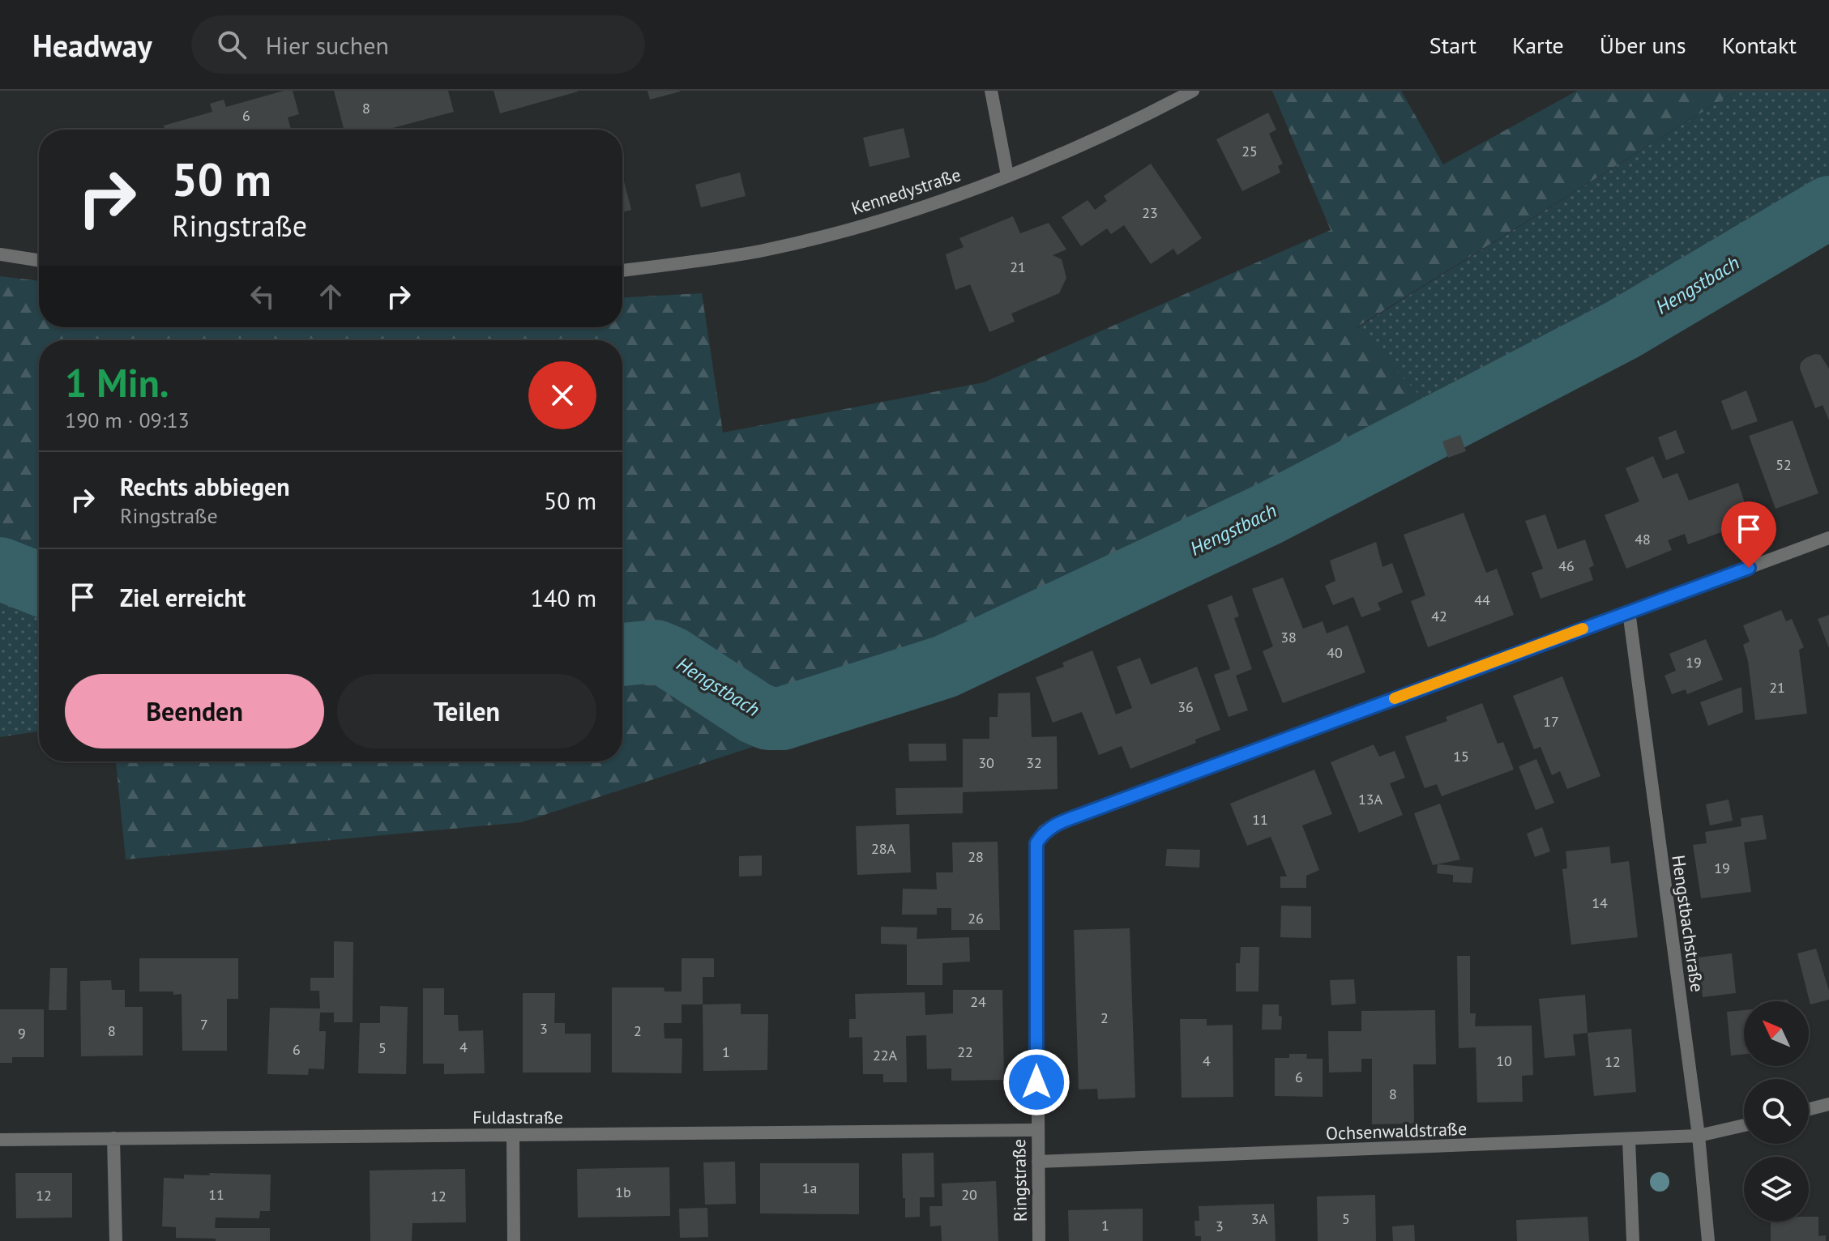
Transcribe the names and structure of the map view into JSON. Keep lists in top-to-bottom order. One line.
{"streets":{"street":["Kennedystraße","Hengstbachstraße","Fuldastraße","Ochsenwaldstraße","Ringstraße"]},"crossings":[["Hengstbachstraße","Ochsenwaldstraße"],["Hengstbachstraße","Ringstraße"],["Fuldastraße","Ringstraße"],["Ochsenwaldstraße","Ringstraße"]],"water":["Hengstbach"],"house_numbers":["8","6","25","23","21","52","48","46","44","42","38","40","19","21","36","17","15","30","32","13A","11","28A","28","19","14","26","24","2","7","3","8","2","9","4","5","6","1","22","22A","4","10","12","6","8","1a","1b","11","20","12","12","3A","5","1","3"],"north":"top left","page":{"header":"Headway","search":"Hier suchen","nav":["Start","Karte","Über uns","Kontakt"],"turn":["50 m","Ringstraße"],"heading":["1 Min.","190 m · 09:13"],"list":[{"name":"Rechts abbiegen","note":"Ringstraße","value":"50 m"},{"name":"Ziel erreicht","value":"140 m"}],"buttons":["Beenden","Teilen"]}}
